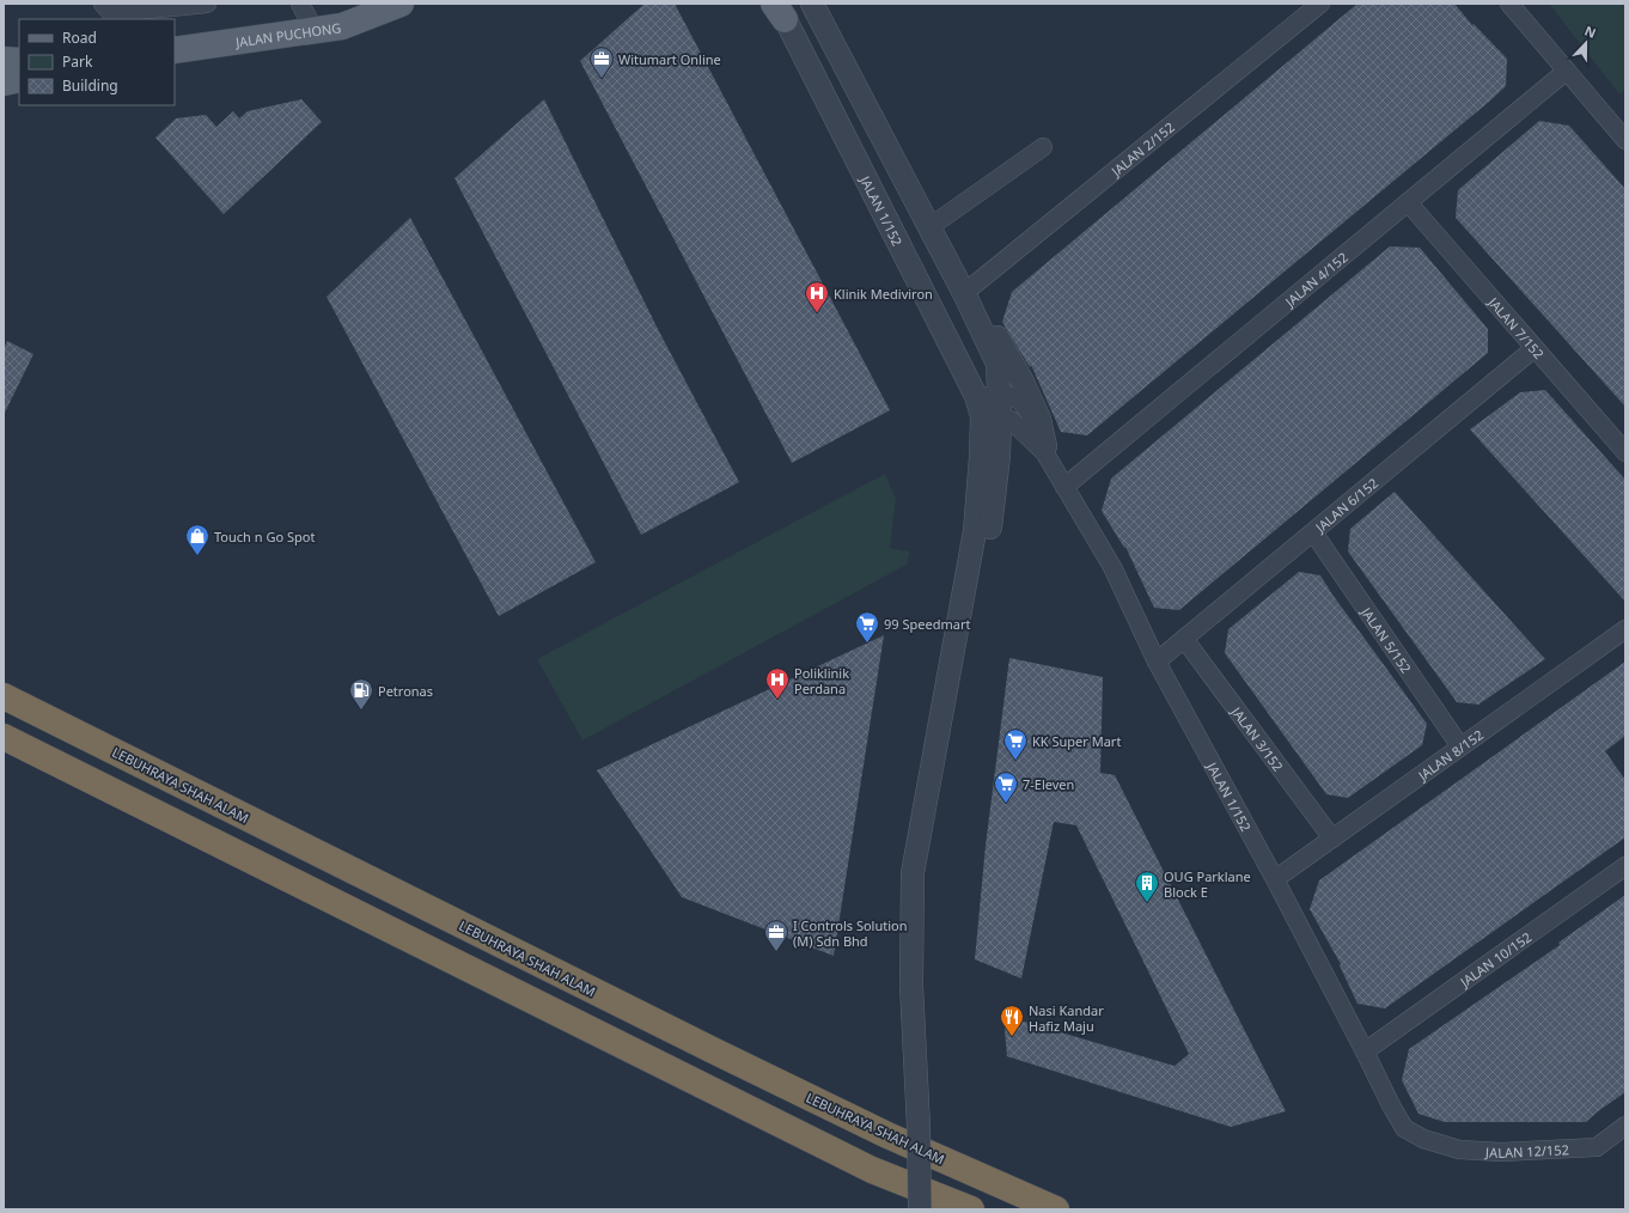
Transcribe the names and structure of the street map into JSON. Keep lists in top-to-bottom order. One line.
{"streets":{"highway":["LEBUHRAYA SHAH ALAM"],"main road":["JALAN PUCHONG"],"street":["JALAN 2/152","JALAN 1/152","JALAN 4/152","JALAN 7/152","JALAN 6/152","JALAN 5/152","JALAN 3/152","JALAN 8/152","JALAN 10/152","JALAN 12/152"]},"crossings":[["JALAN 1/152","JALAN 4/152"],["JALAN 1/152","JALAN 6/152"],["JALAN 1/152","JALAN 8/152"],["JALAN 1/152","JALAN 10/152"],["JALAN 1/152","JALAN 12/152"],["JALAN 4/152","JALAN 7/152"],["JALAN 7/152","JALAN 6/152"],["JALAN 6/152","JALAN 5/152"],["JALAN 6/152","JALAN 3/152"],["JALAN 5/152","JALAN 8/152"],["JALAN 3/152","JALAN 8/152"]],"places":{"office":["Witumart Online","I Controls Solution (M) Sdn Bhd"],"hospital":["Klinik Mediviron","Poliklinik Perdana"],"shop":["Touch n Go Spot"],"supermarket":["99 Speedmart","KK Super Mart","7-Eleven"],"fuel station":["Petronas"],"building":["OUG Parklane Block E"],"restaurant":["Nasi Kandar Hafiz Maju"]},"legend":["Road","Park","Building"],"north":"top"}
